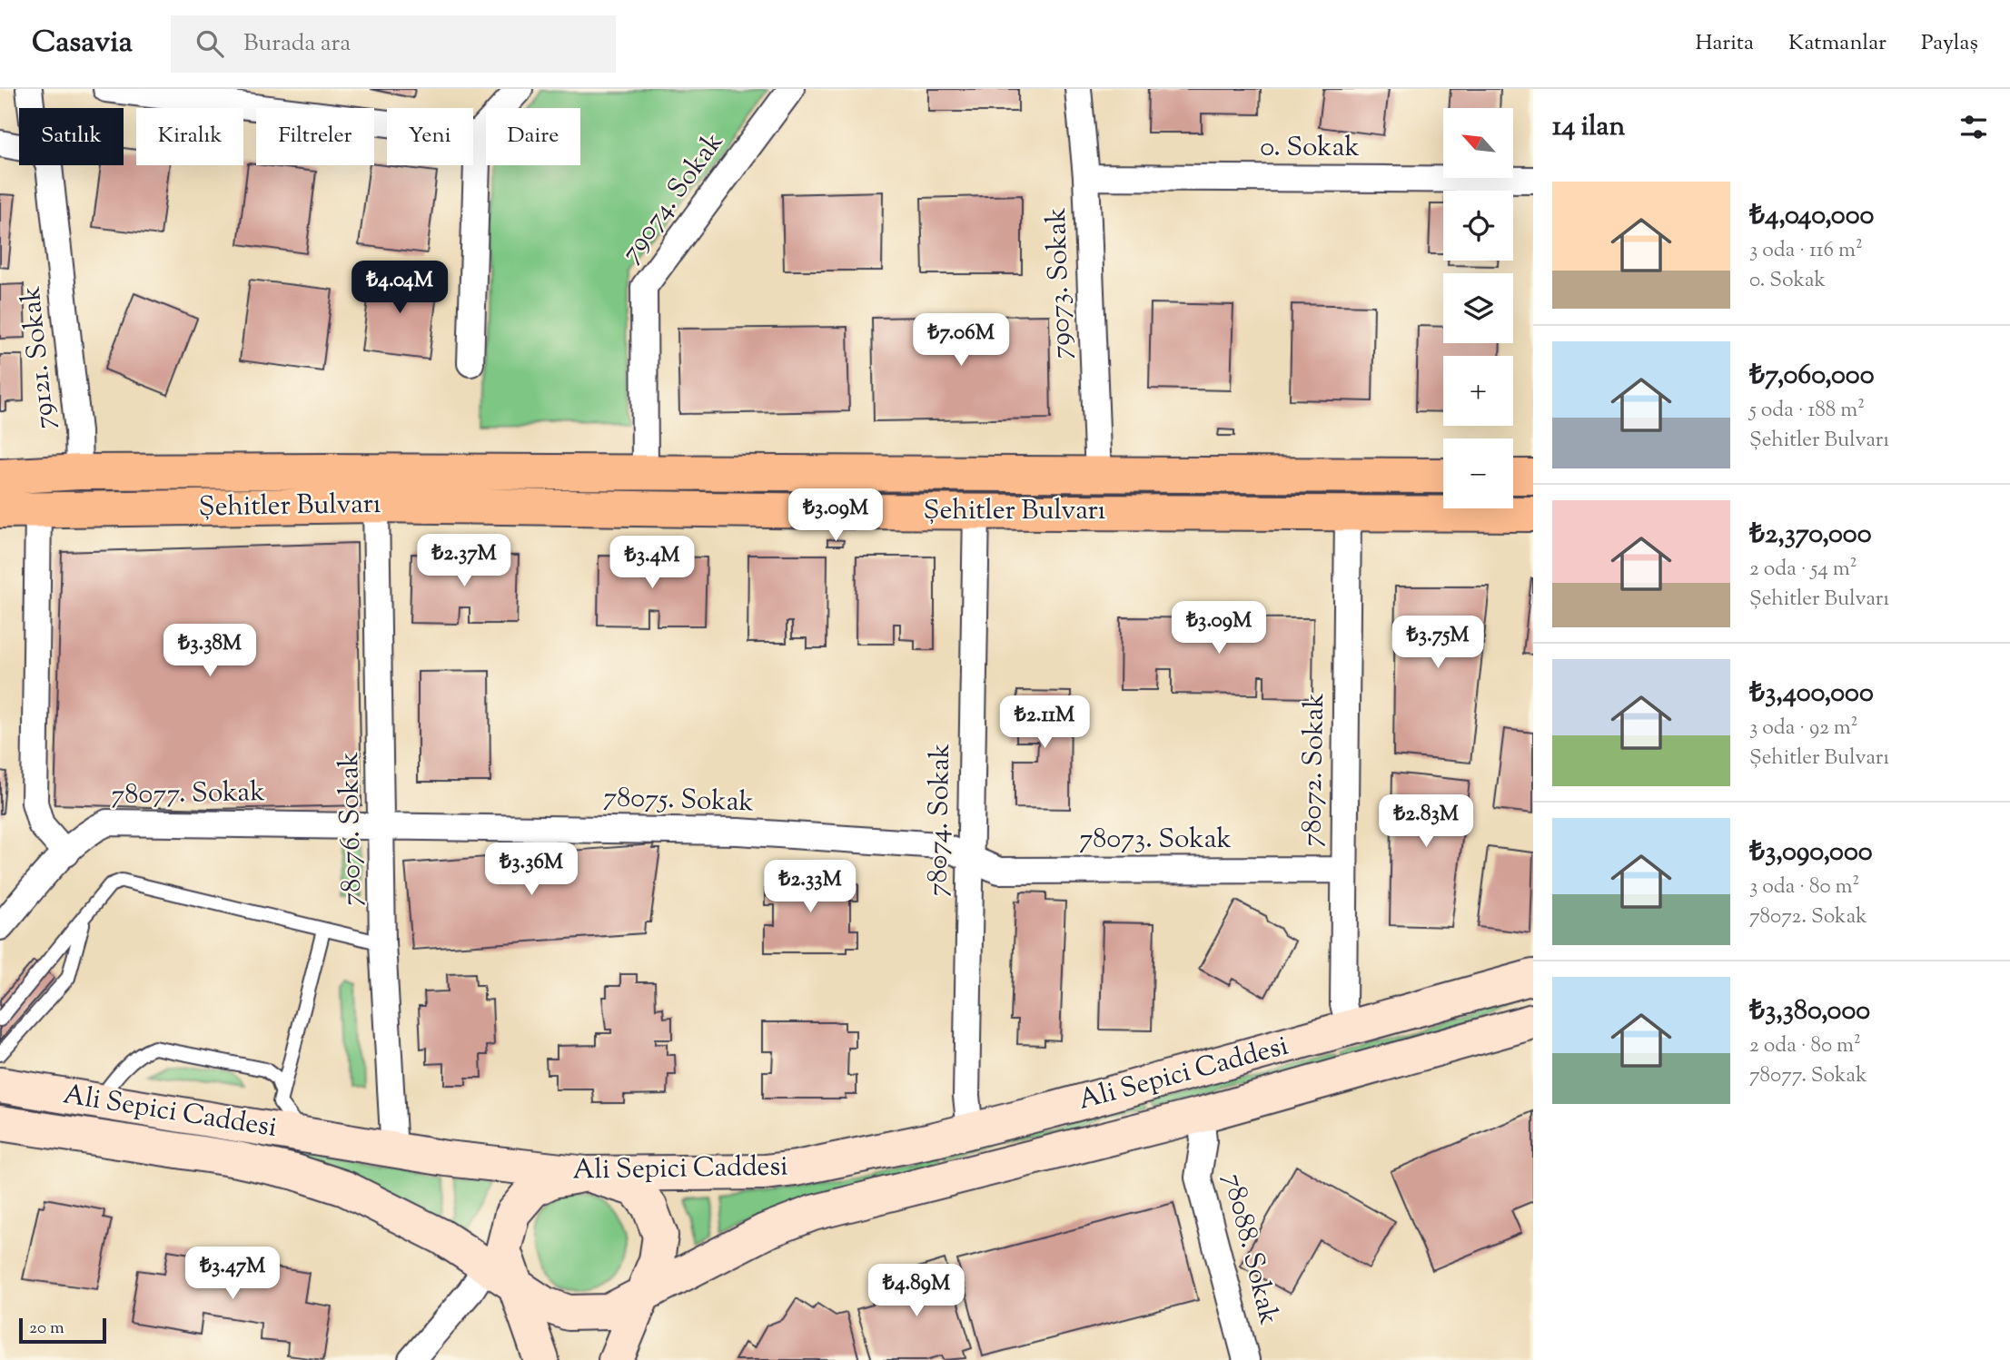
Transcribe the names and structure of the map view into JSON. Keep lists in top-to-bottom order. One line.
{"streets":{"main road":["Şehitler Bulvarı","Ali Sepici Caddesi"],"street":["0. Sokak","79074. Sokak","79073. Sokak","79121. Sokak","78072. Sokak","78077. Sokak","78075. Sokak","78074. Sokak","78076. Sokak","78073. Sokak","78088. Sokak"]},"crossings":[["0. Sokak","79073. Sokak"],["79074. Sokak","Şehitler Bulvarı"],["79073. Sokak","Şehitler Bulvarı"],["79121. Sokak","Şehitler Bulvarı"],["Şehitler Bulvarı","78072. Sokak"],["Şehitler Bulvarı","78074. Sokak"],["Şehitler Bulvarı","78076. Sokak"],["78072. Sokak","78073. Sokak"],["78072. Sokak","Ali Sepici Caddesi"],["78077. Sokak","78075. Sokak"],["78077. Sokak","78076. Sokak"],["78075. Sokak","78074. Sokak"],["78075. Sokak","78076. Sokak"],["78075. Sokak","78073. Sokak"],["78074. Sokak","78073. Sokak"],["78074. Sokak","Ali Sepici Caddesi"],["78076. Sokak","Ali Sepici Caddesi"],["Ali Sepici Caddesi","78088. Sokak"]],"scale_bar":"20 m","north":"top left","page":{"header":"Casavia","search":"Burada ara","nav":["Harita","Katmanlar","Paylaş"],"heading":"14 ilan","map_buttons":["+","−"],"chip":["Satılık","Kiralık","Filtreler","Yeni","Daire"],"list":[{"name":"₺4,040,000","note":"3 oda · 116 m² · 0. Sokak"},{"name":"₺7,060,000","note":"5 oda · 188 m² · Şehitler Bulvarı"},{"name":"₺2,370,000","note":"2 oda · 54 m² · Şehitler Bulvarı"},{"name":"₺3,400,000","note":"3 oda · 92 m² · Şehitler Bulvarı"},{"name":"₺3,090,000","note":"3 oda · 80 m² · 78072. Sokak"},{"name":"₺3,380,000","note":"2 oda · 80 m² · 78077. Sokak"}],"price":["₺4.04M","₺7.06M","₺3.09M","₺2.37M","₺3.4M","₺3.09M","₺3.75M","₺3.38M","₺2.11M","₺2.83M","₺3.36M","₺2.33M","₺3.47M","₺4.89M"],"scale":"20 m"}}
